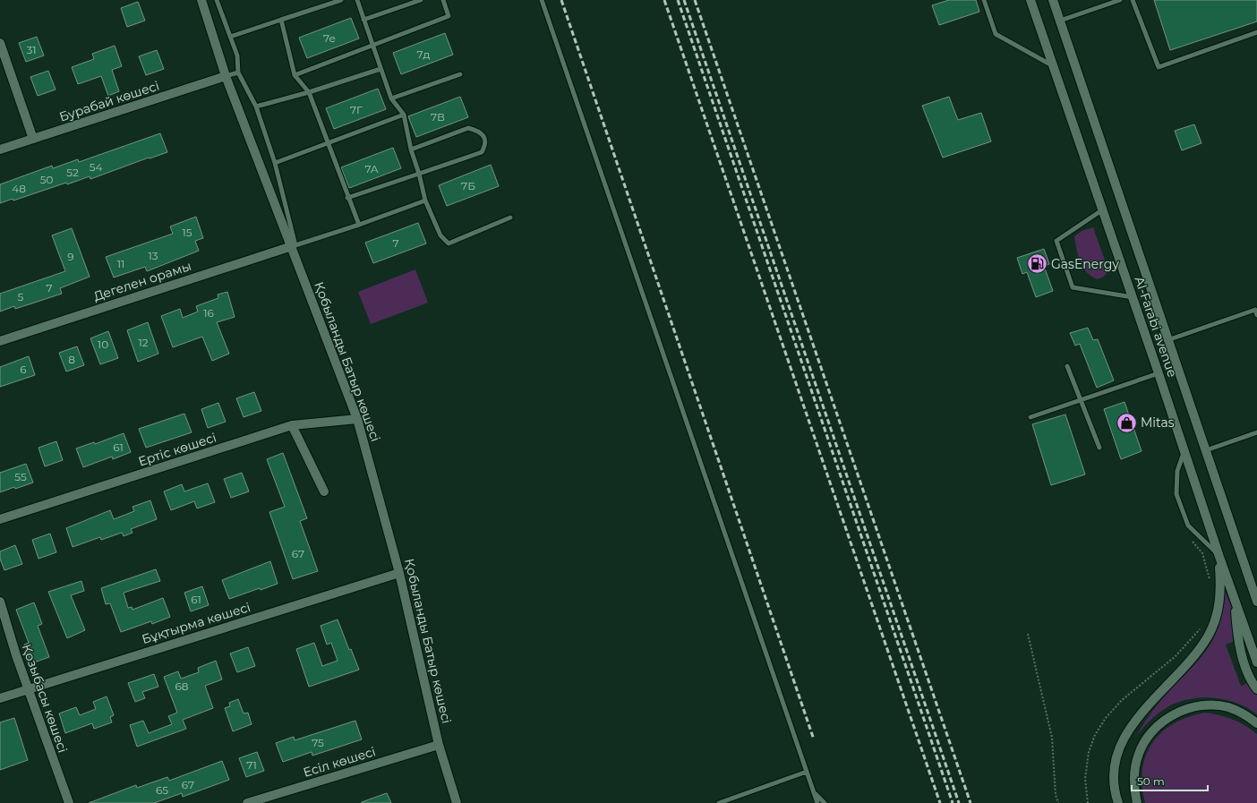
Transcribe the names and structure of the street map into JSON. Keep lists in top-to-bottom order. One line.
{"streets":{"street":["Бурабай көшесі","Дегелен орамы","Al-Farabi avenue","Қобыланды Батыр көшесі","Ертіс көшесі","Бұқтырма көшесі","Қозыбасы көшесі","Есіл көшесі"]},"crossings":[["Бурабай көшесі","Қобыланды Батыр көшесі"],["Дегелен орамы","Қобыланды Батыр көшесі"],["Қобыланды Батыр көшесі","Ертіс көшесі"],["Қобыланды Батыр көшесі","Бұқтырма көшесі"],["Қобыланды Батыр көшесі","Есіл көшесі"],["Бұқтырма көшесі","Қозыбасы көшесі"]],"places":{"fuel station":["GasEnergy"],"shop":["Mitas"]},"house_numbers":["7е","31","7д","7Г","7В","54","7А","52","50","7Б","48","15","7","13","9","11","7","5","16","12","10","8","6","61","55","67","61","68","75","71","67","65"],"scale_bar":"50 m"}
